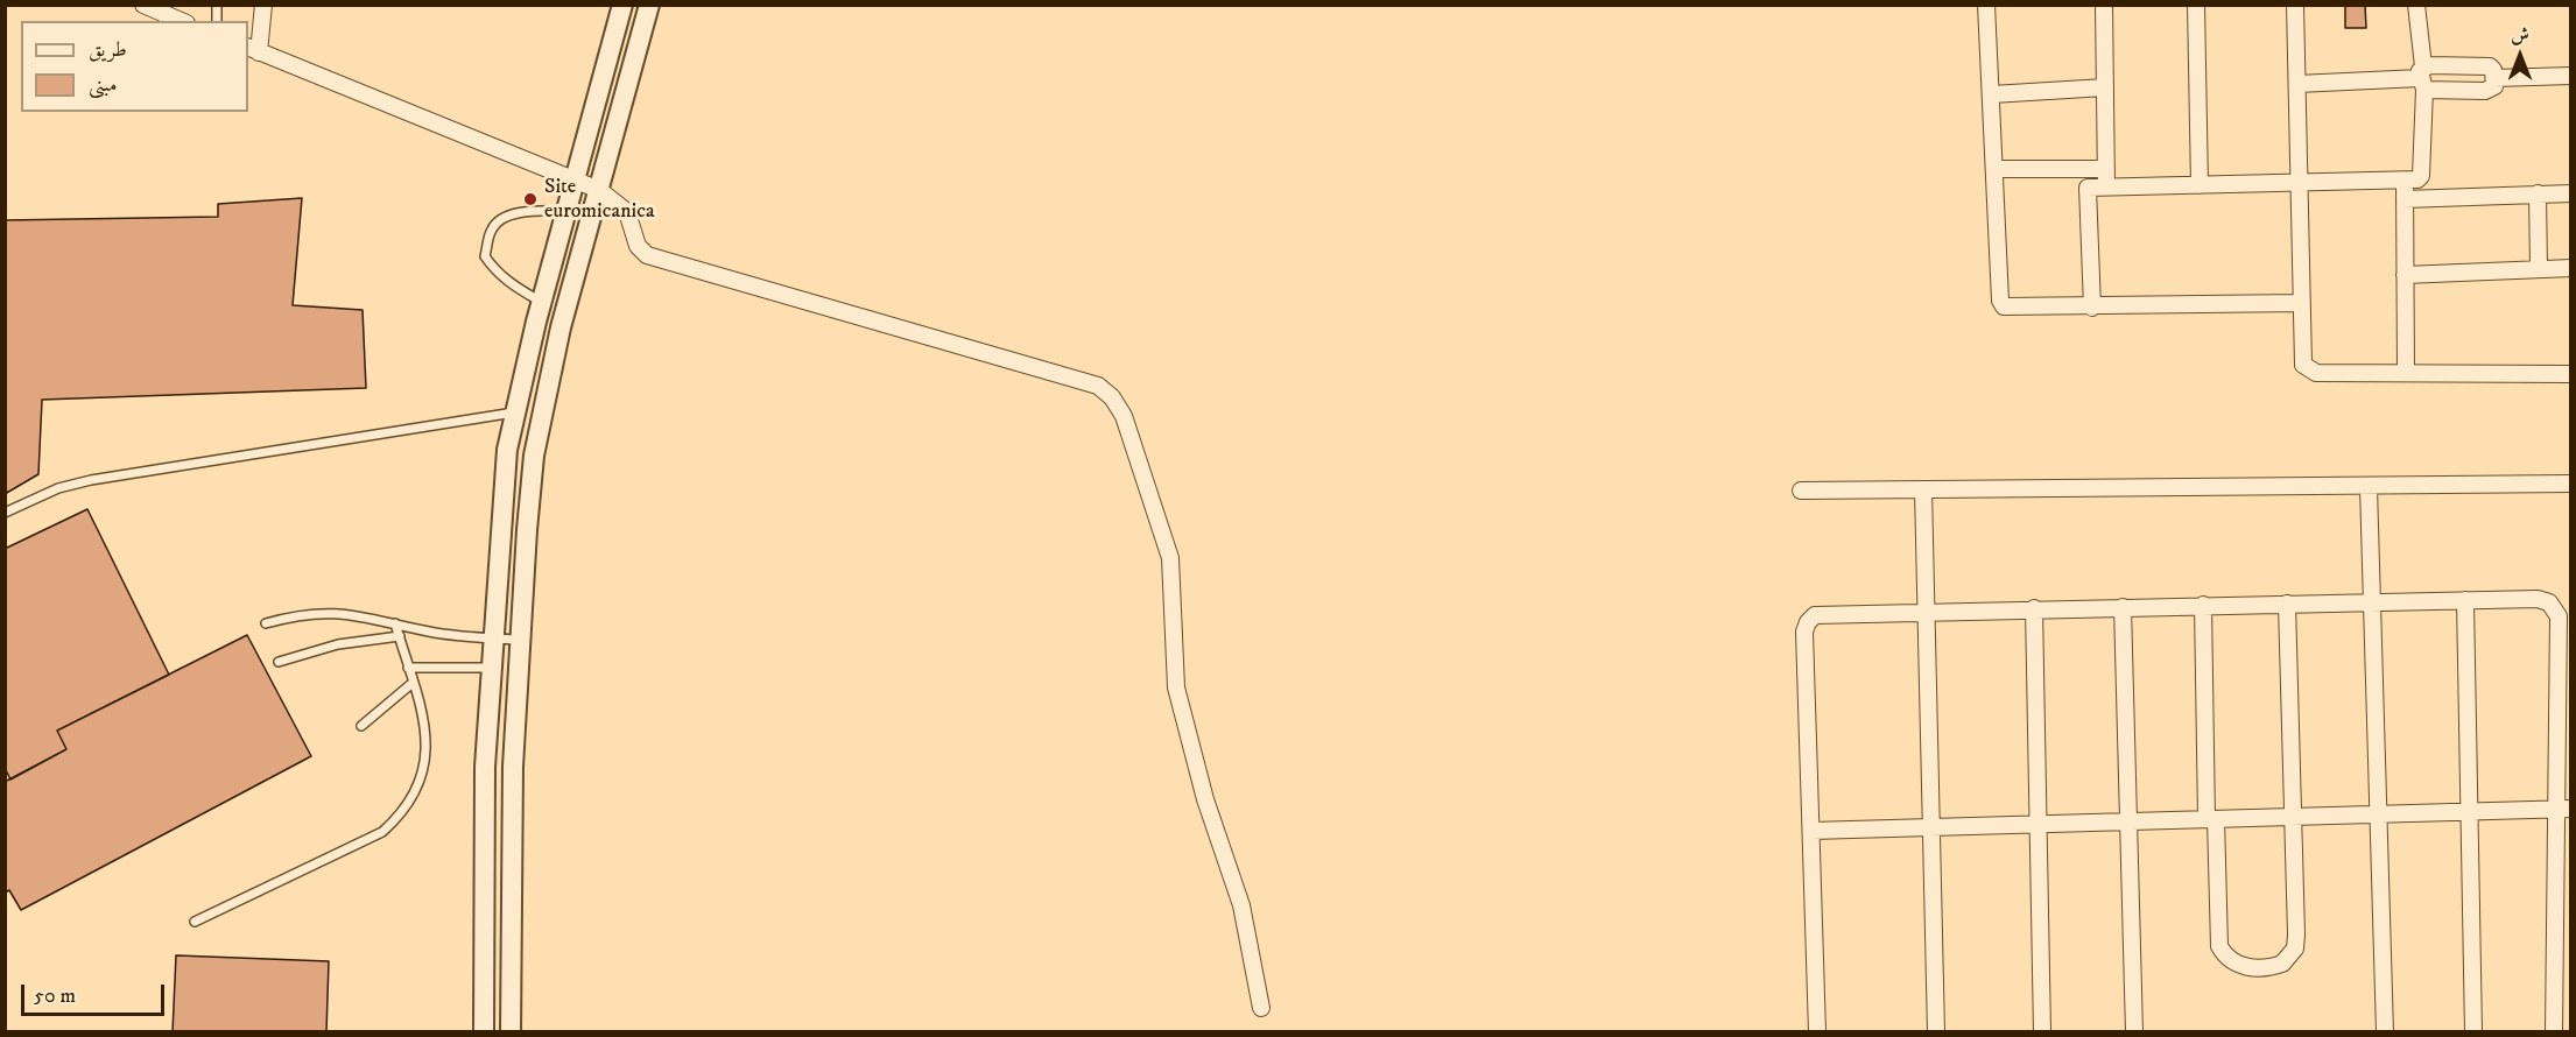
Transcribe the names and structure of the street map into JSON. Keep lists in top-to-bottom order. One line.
{"places":["Site euromicanica"],"legend":["طريق","مبنى"],"scale_bar":"50 m","north":"top"}
